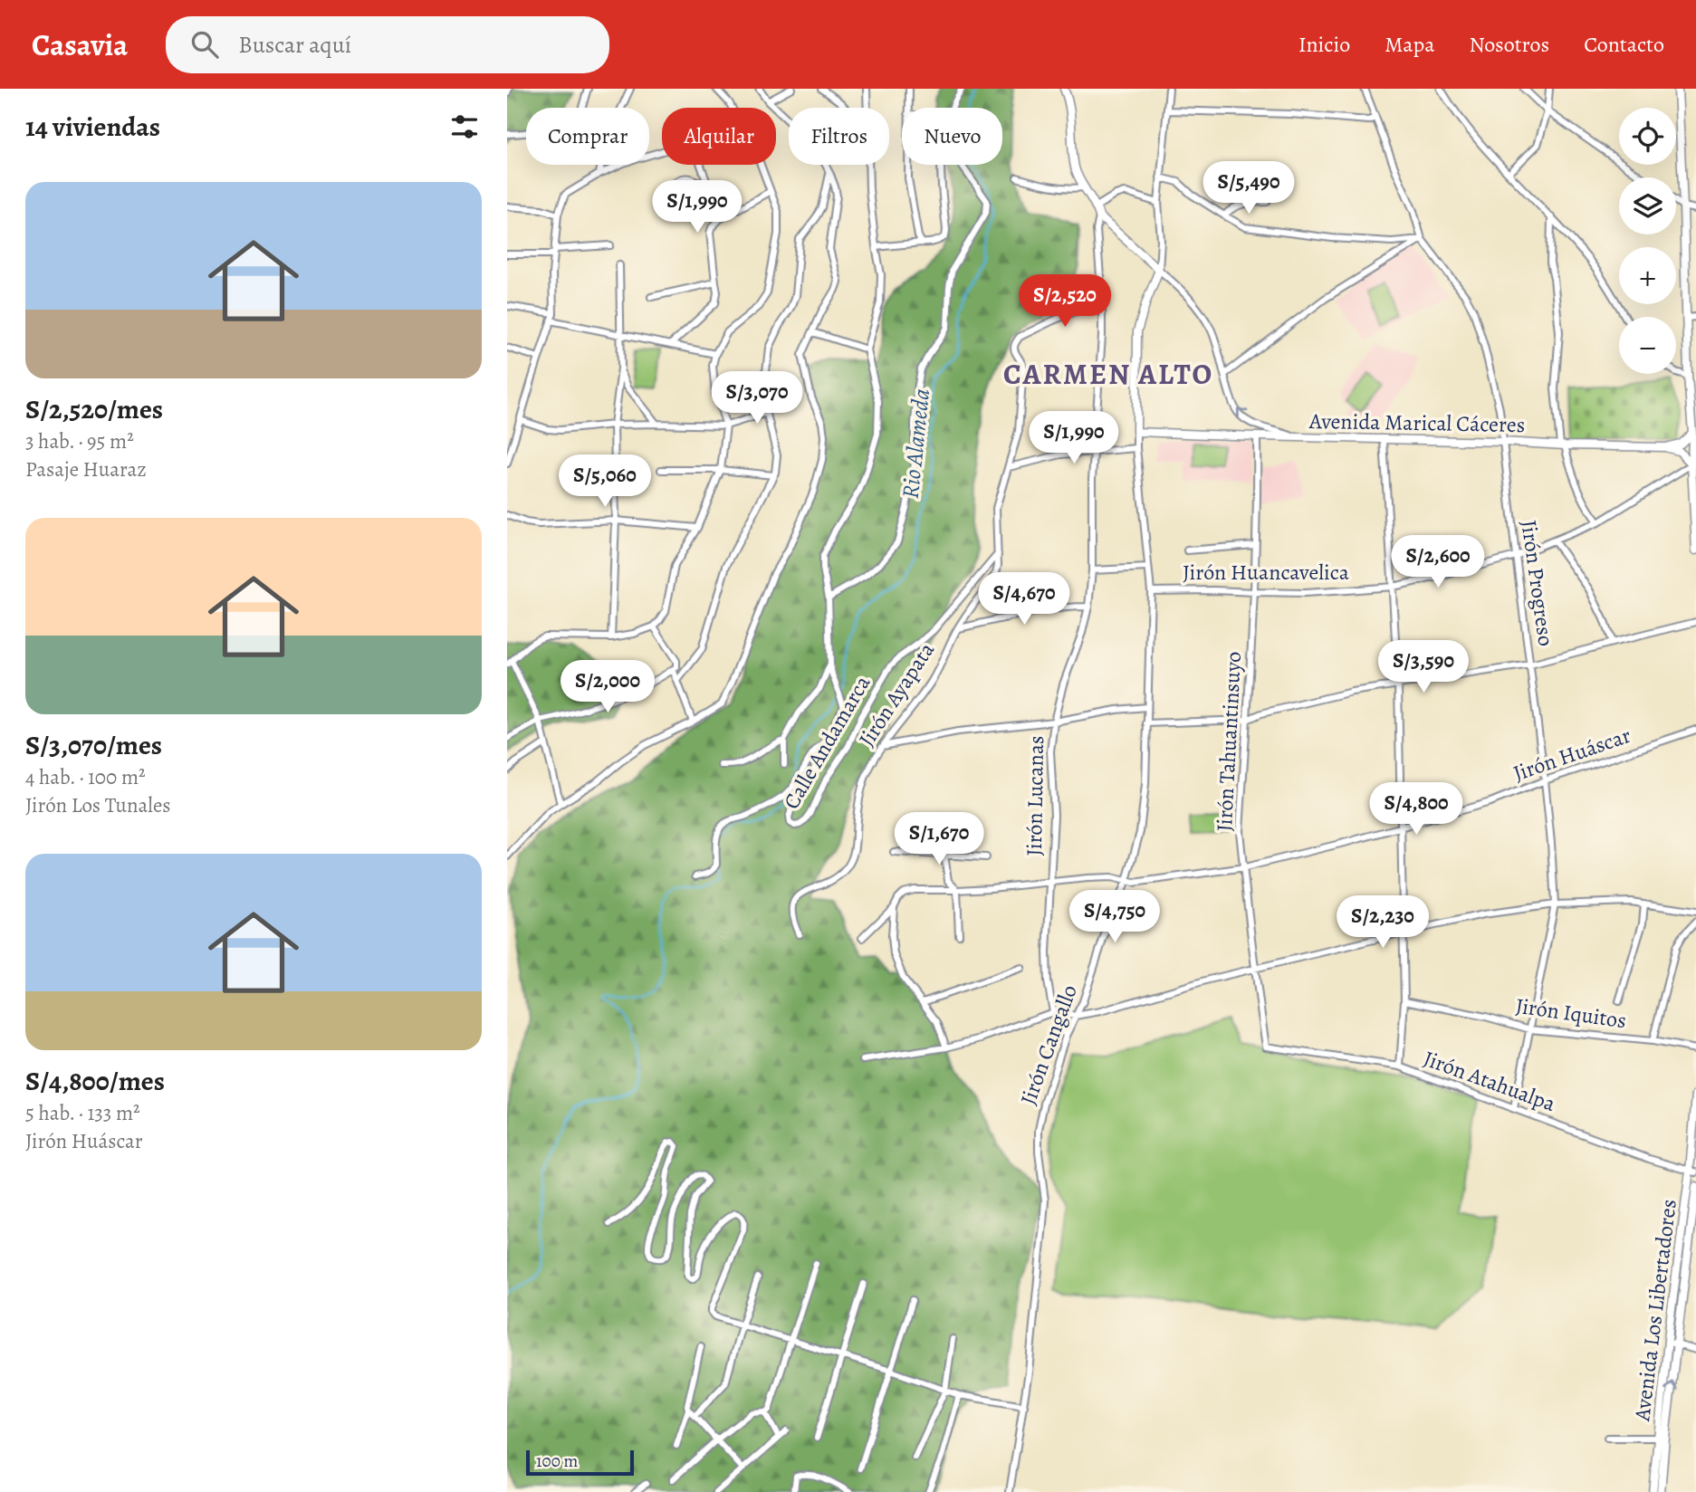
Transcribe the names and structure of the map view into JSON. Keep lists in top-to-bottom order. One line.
{"streets":{"street":["Avenida Marical Cáceres","Jirón Huancavelica","Jirón Progreso","Jirón Ayapata","Jirón Tahuantinsuyo","Calle Andamarca","Jirón Huáscar","Jirón Lucanas","Jirón Iquitos","Jirón Cangallo","Jirón Atahualpa","Avenida Los Libertadores"]},"crossings":[["Avenida Marical Cáceres","Jirón Progreso"],["Avenida Marical Cáceres","Jirón Tahuantinsuyo"],["Avenida Marical Cáceres","Jirón Cangallo"],["Jirón Huancavelica","Jirón Progreso"],["Jirón Huancavelica","Jirón Tahuantinsuyo"],["Jirón Huancavelica","Jirón Cangallo"],["Jirón Progreso","Jirón Huáscar"],["Jirón Progreso","Jirón Iquitos"],["Jirón Progreso","Jirón Atahualpa"],["Jirón Ayapata","Calle Andamarca"],["Jirón Ayapata","Jirón Lucanas"],["Jirón Tahuantinsuyo","Jirón Huáscar"],["Jirón Tahuantinsuyo","Jirón Atahualpa"],["Jirón Huáscar","Jirón Lucanas"],["Jirón Huáscar","Jirón Cangallo"],["Jirón Lucanas","Jirón Cangallo"],["Jirón Atahualpa","Avenida Los Libertadores"]],"districts":["CARMEN ALTO"],"water":["Rio Alameda"],"scale_bar":"100 m","page":{"header":"Casavia","search":"Buscar aquí","nav":["Inicio","Mapa","Nosotros","Contacto"],"heading":"14 viviendas","map_buttons":["+","−"],"chip":["Comprar","Alquilar","Filtros","Nuevo"],"price":["S/5,490","S/1,990","S/2,520","S/3,070","S/1,990","S/5,060","S/2,600","S/4,670","S/3,590","S/2,000","S/4,800","S/1,670","S/4,750","S/2,230"],"list":[{"name":"S/2,520/mes","note":"3 hab. · 95 m² · Pasaje Huaraz"},{"name":"S/3,070/mes","note":"4 hab. · 100 m² · Jirón Los Tunales"},{"name":"S/4,800/mes","note":"5 hab. · 133 m² · Jirón Huáscar"}],"scale":"100 m"}}
